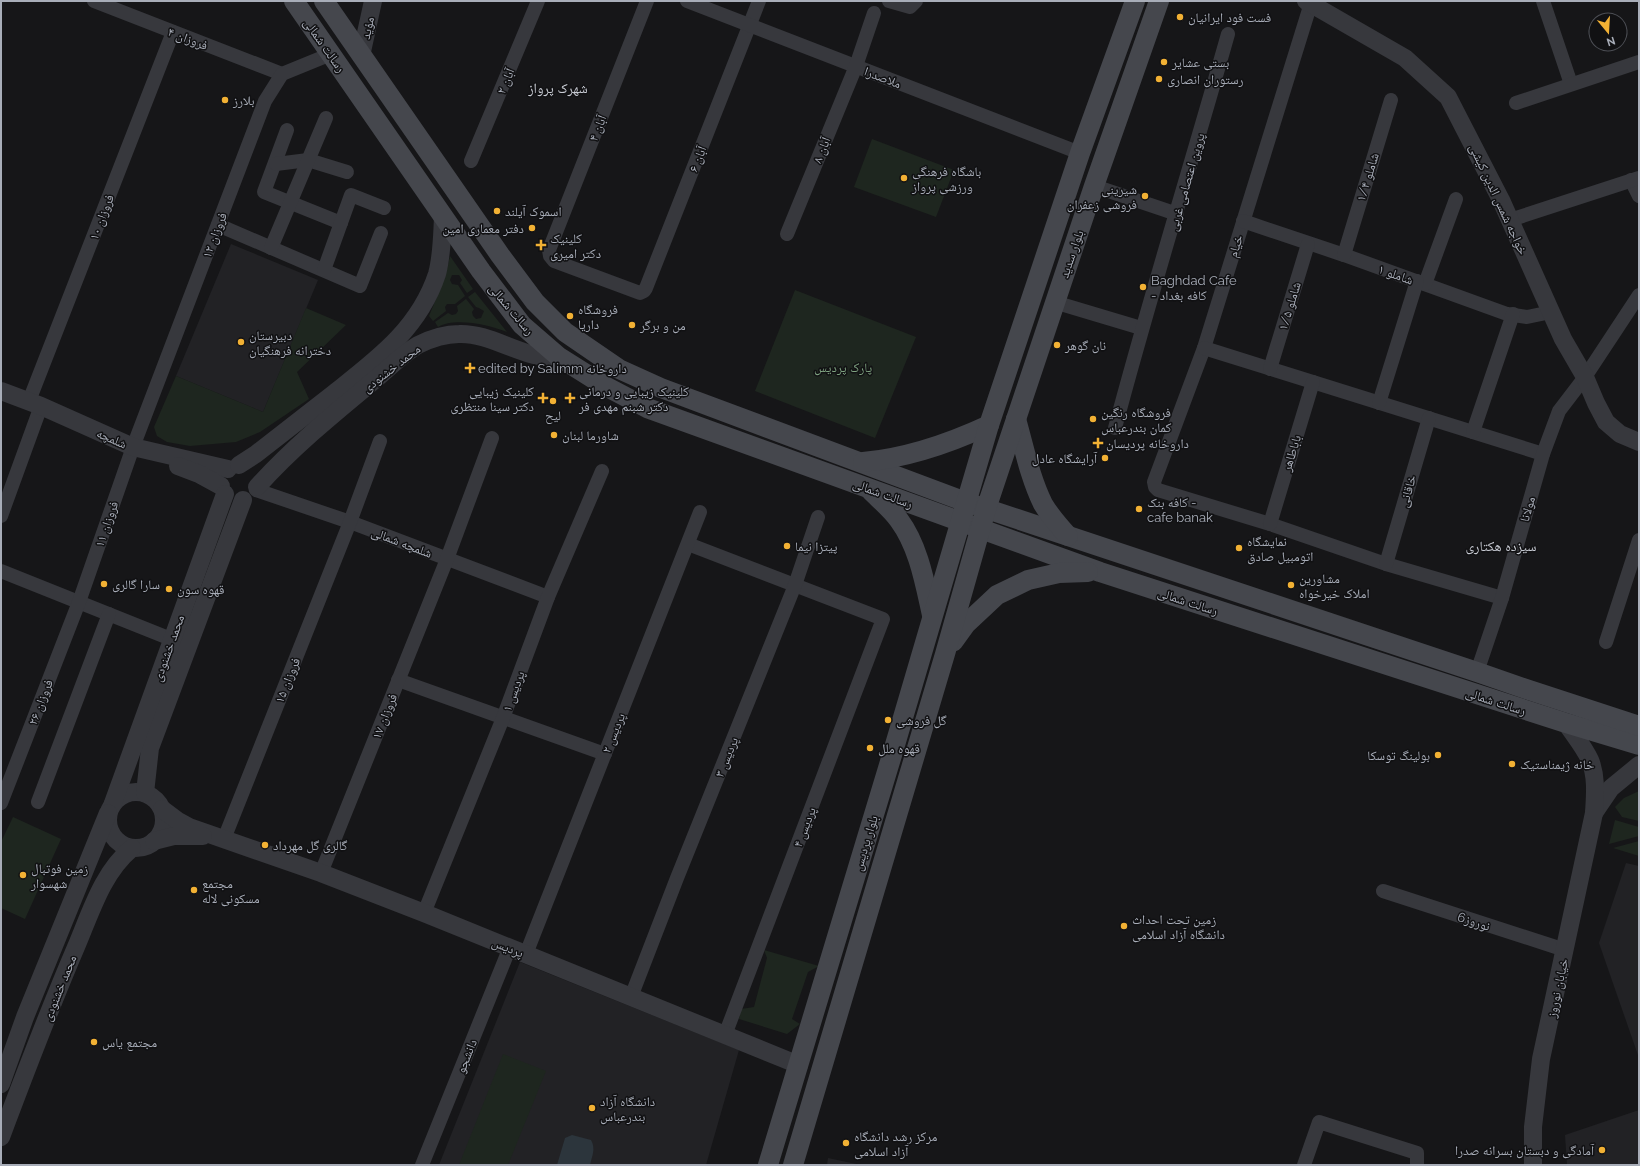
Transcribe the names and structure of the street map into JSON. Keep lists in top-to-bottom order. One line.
{"streets":{"main road":["رسالت شمالی","بلوار سدید","بلوار پردیس"],"street":["مؤید","فروزان ۴","ملاصدرا","آبان ۲","آبان ۴","آبان ۸","آبان ۶","شاملو ۱/۴","پروین اعتصامی غربی","خواجه شمس الدين كيشی","فروزان ۱۰","فروزان ۱۲","خیام","شاملو ۱","شاملو ۱/۵","محمد خشنودی","شلمچه","باباطاهر","خاقانی","مولانا","فروزان ۱۱","شلمچه شمالی","فروزان ۱۵","پردیس ۱","فروزان ۲۶","فروزان ۱۷","پردیس ۲","پردیس ۳","پردیس ۴","نوروز6","پردیس","خیابان نوروز","دانشجو"]},"crossings":[["مؤید","رسالت شمالی"],["فروزان ۴","فروزان ۱۰"],["فروزان ۴","فروزان ۱۲"],["رسالت شمالی","بلوار سدید"],["رسالت شمالی","محمد خشنودی"],["رسالت شمالی","مولانا"],["رسالت شمالی","بلوار پردیس"],["رسالت شمالی","خیابان نوروز"],["ملاصدرا","آبان ۸"],["ملاصدرا","آبان ۶"],["ملاصدرا","بلوار سدید"],["آبان ۴","آبان ۶"],["شاملو ۱/۴","شاملو ۱"],["خواجه شمس الدين كيشی","خیام"],["خواجه شمس الدين كيشی","شاملو ۱"],["خواجه شمس الدين كيشی","مولانا"],["فروزان ۱۰","شلمچه"],["فروزان ۱۲","شلمچه"],["فروزان ۱۲","فروزان ۱۱"],["خیام","شاملو ۱"],["خیام","باباطاهر"],["بلوار سدید","بلوار پردیس"],["شاملو ۱","شاملو ۱/۵"],["محمد خشنودی","شلمچه"],["محمد خشنودی","شلمچه شمالی"],["محمد خشنودی","پردیس"],["شلمچه","فروزان ۱۱"],["شلمچه","شلمچه شمالی"],["فروزان ۱۱","فروزان ۲۶"],["شلمچه شمالی","فروزان ۱۵"],["شلمچه شمالی","پردیس ۱"],["شلمچه شمالی","فروزان ۱۷"],["فروزان ۱۵","پردیس"],["پردیس ۱","پردیس"],["فروزان ۱۷","پردیس"],["پردیس ۲","پردیس"],["پردیس ۲","دانشجو"],["پردیس ۳","پردیس ۴"],["پردیس ۳","پردیس"],["پردیس ۴","پردیس"],["بلوار پردیس","پردیس"],["نوروز6","خیابان نوروز"],["پردیس","دانشجو"]],"districts":["شهرک پرواز","سیزده هکتاری"],"parks":["پارک پردیس"],"places":{"other":["فست فود ایرانیان","بستی عشایر","رستوران انصاری","بلارز","باشگاه فرهنگی ورزشی پرواز","شیرینی فروشی زعفران","اسموک آیلند","دفتر معماری امین","Baghdad Cafe - کافه بغداد","فروشگاه داریا","من و برگر","دبیرستان دخترانه فرهنگیان","نان گوهر","لیح","فروشگاه رنگین کمان بندرعباس","شاورما لبنان","آرایشگاه عادل","کافه بنک - cafe banak","پیتزا نیما","نمایشگاه اتومبیل صادق","سارا گالری","مشاورین املاک خیرخواه","قهوه سون","گل فروشی","قهوه ملل","بولینگ توسکا","خانه ژیمناستیک","گالری گل مهرداد","زمین فوتبال شهسوار","مجتمع مسکونی لاله","زمین تحت احداث دانشگاه آزاد اسلامی","مجتمع یاس","دانشگاه آزاد بندرعباس","مرکز رشد دانشگاه آزاد اسلامی","آمادگی و دبستان بسرانه صدرا"],"health":["کلینیک دکتر امیری","edited by Salimm داروخانه","کلینیک زیبایی دکتر سینا منتظری","کلینیک زیبایی و درمانی دکتر شبنم مهدی فر","داروخانه پردیسان"]},"north":"bottom"}
